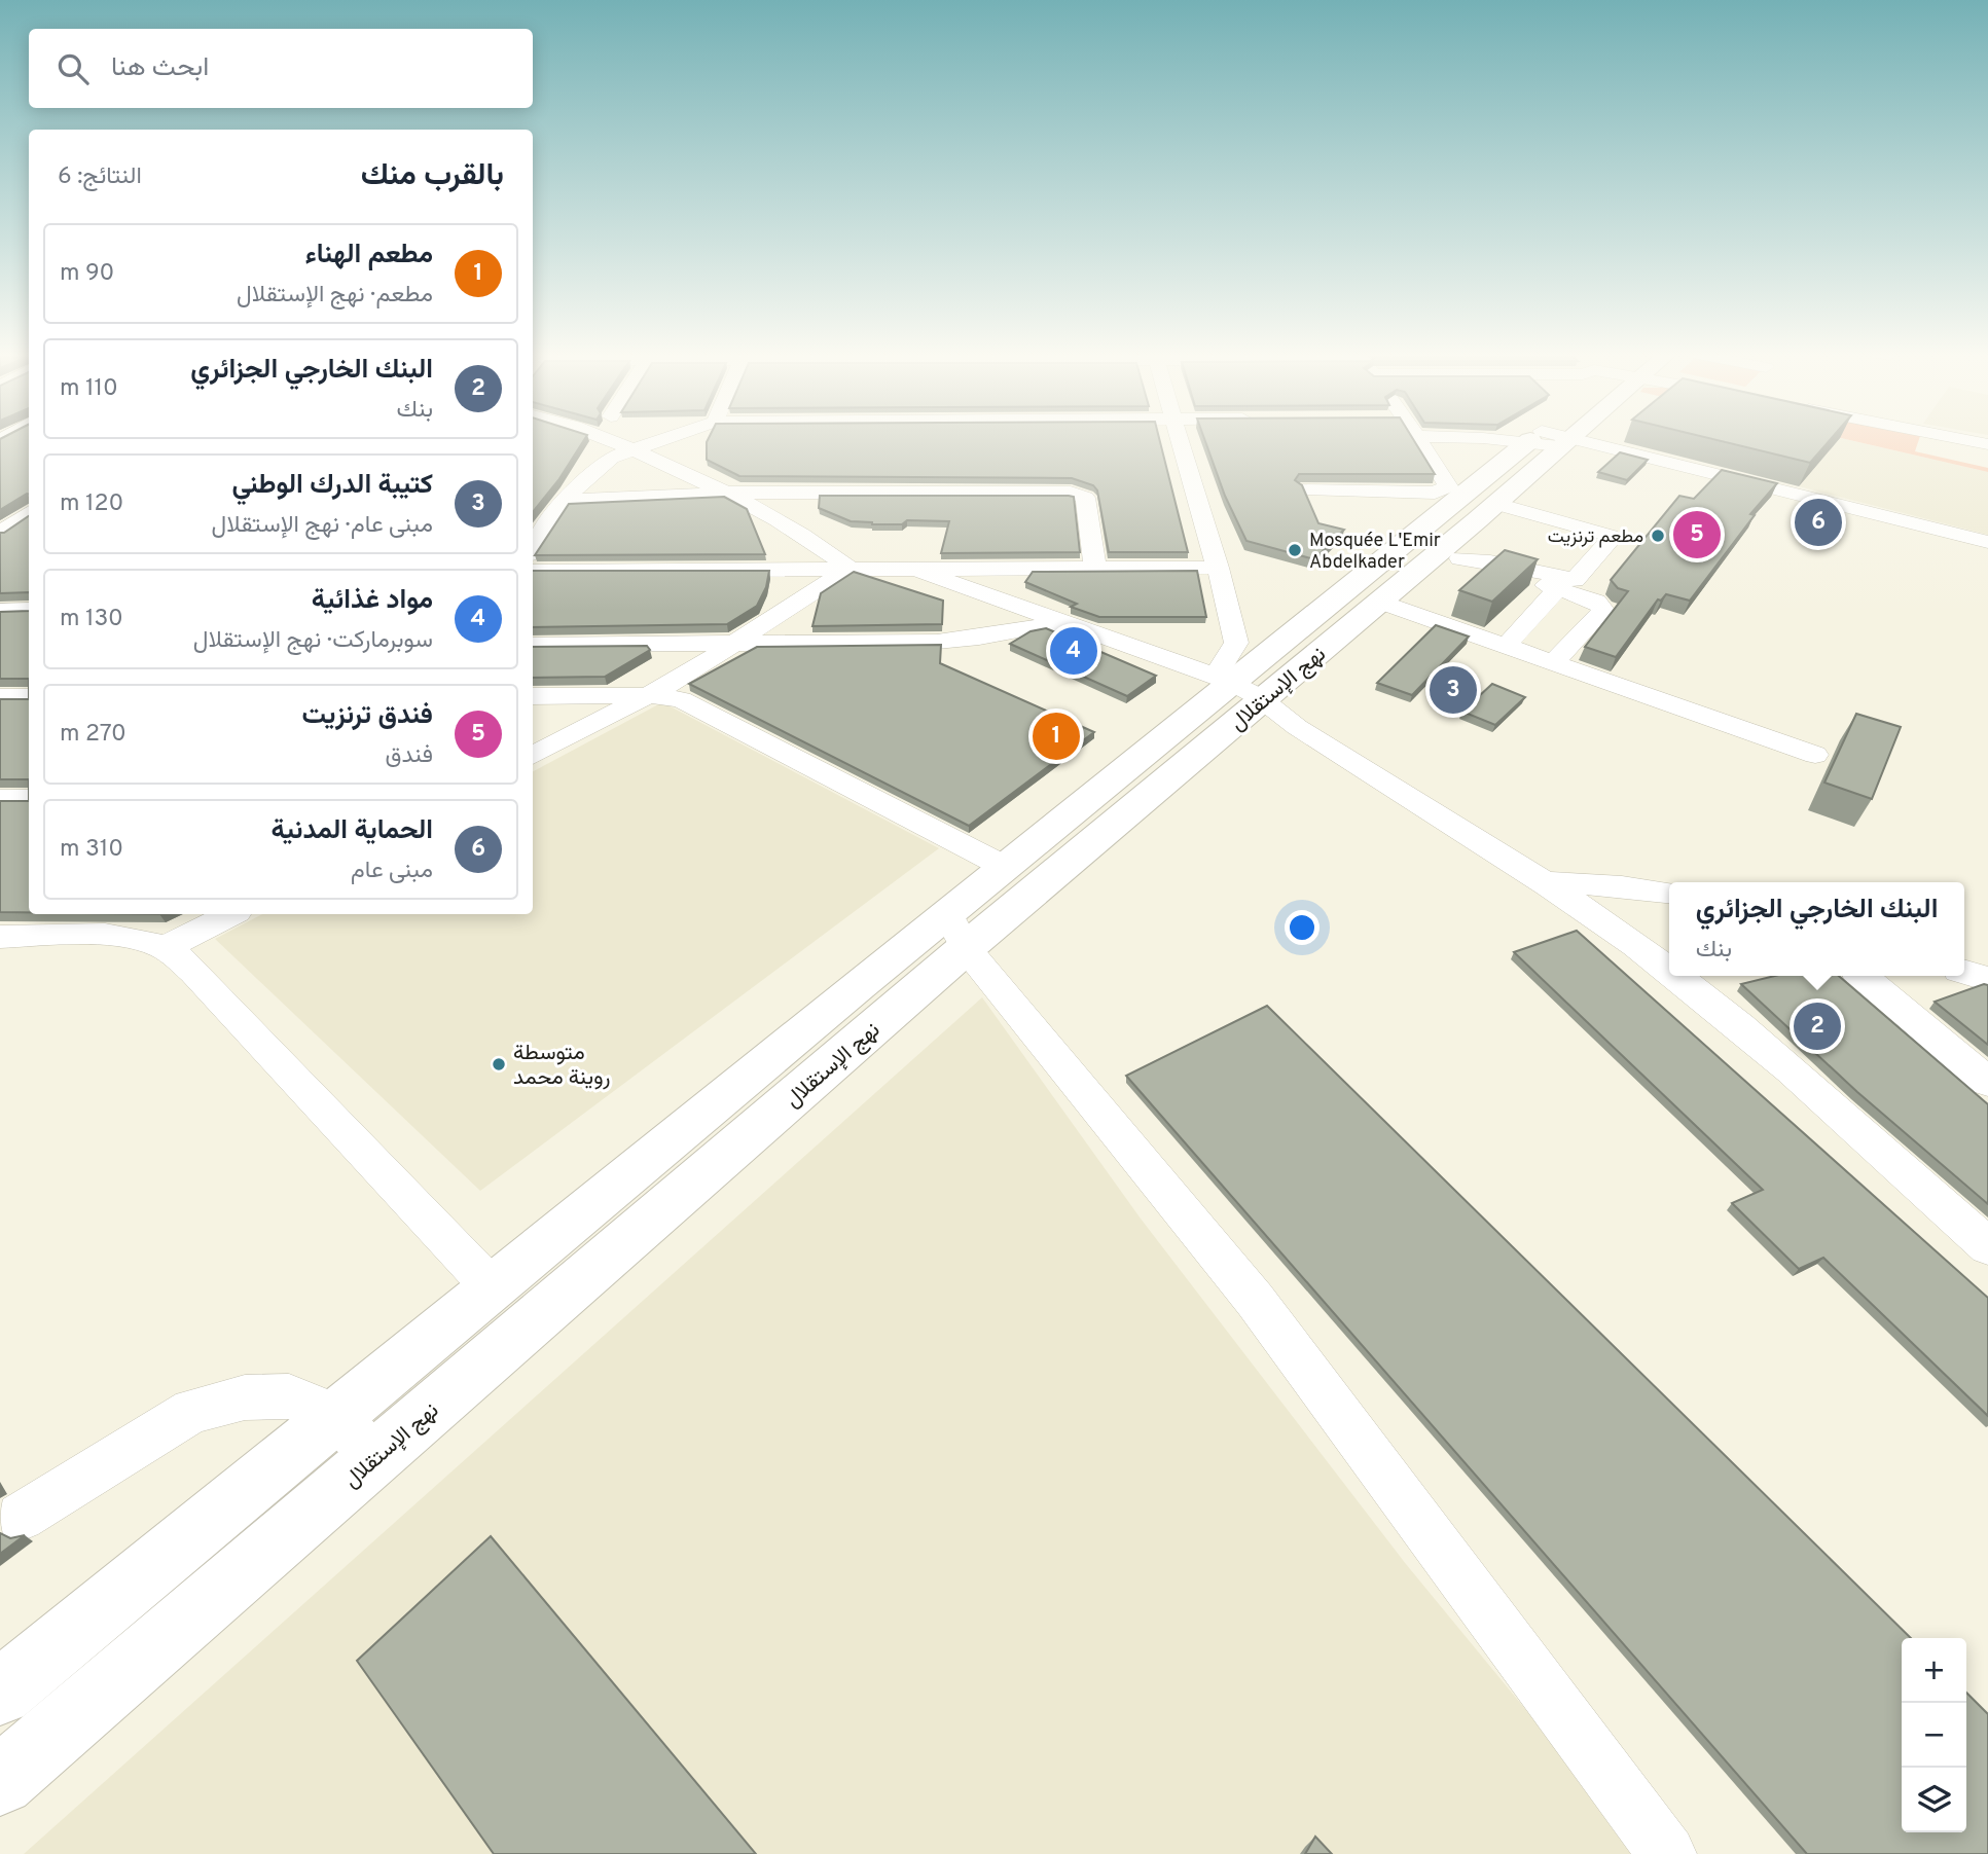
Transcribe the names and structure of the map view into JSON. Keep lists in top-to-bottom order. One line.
{"streets":{"main road":["نهج الإستقلال"]},"places":["مطعم ترنزيت","Mosquée L'Emir Abdelkader","متوسطة روينة محمد"],"page":{"search":"ابحث هنا","heading":["بالقرب منك","النتائج: 6"],"list":[{"mark":"1","name":"مطعم الهناء","note":"مطعم · نهج الإستقلال","value":"90 m"},{"mark":"2","name":"البنك الخارجي الجزائري","note":"بنك","value":"110 m"},{"mark":"3","name":"كتيبة الدرك الوطني","note":"مبنى عام · نهج الإستقلال","value":"120 m"},{"mark":"4","name":"مواد غذائية","note":"سوبرماركت · نهج الإستقلال","value":"130 m"},{"mark":"5","name":"فندق ترنزيت","note":"فندق","value":"270 m"},{"mark":"6","name":"الحماية المدنية","note":"مبنى عام","value":"310 m"}],"pins":["6","5","4","3","1","2"],"popup":["البنك الخارجي الجزائري","بنك"],"map_buttons":["+","−"]}}
